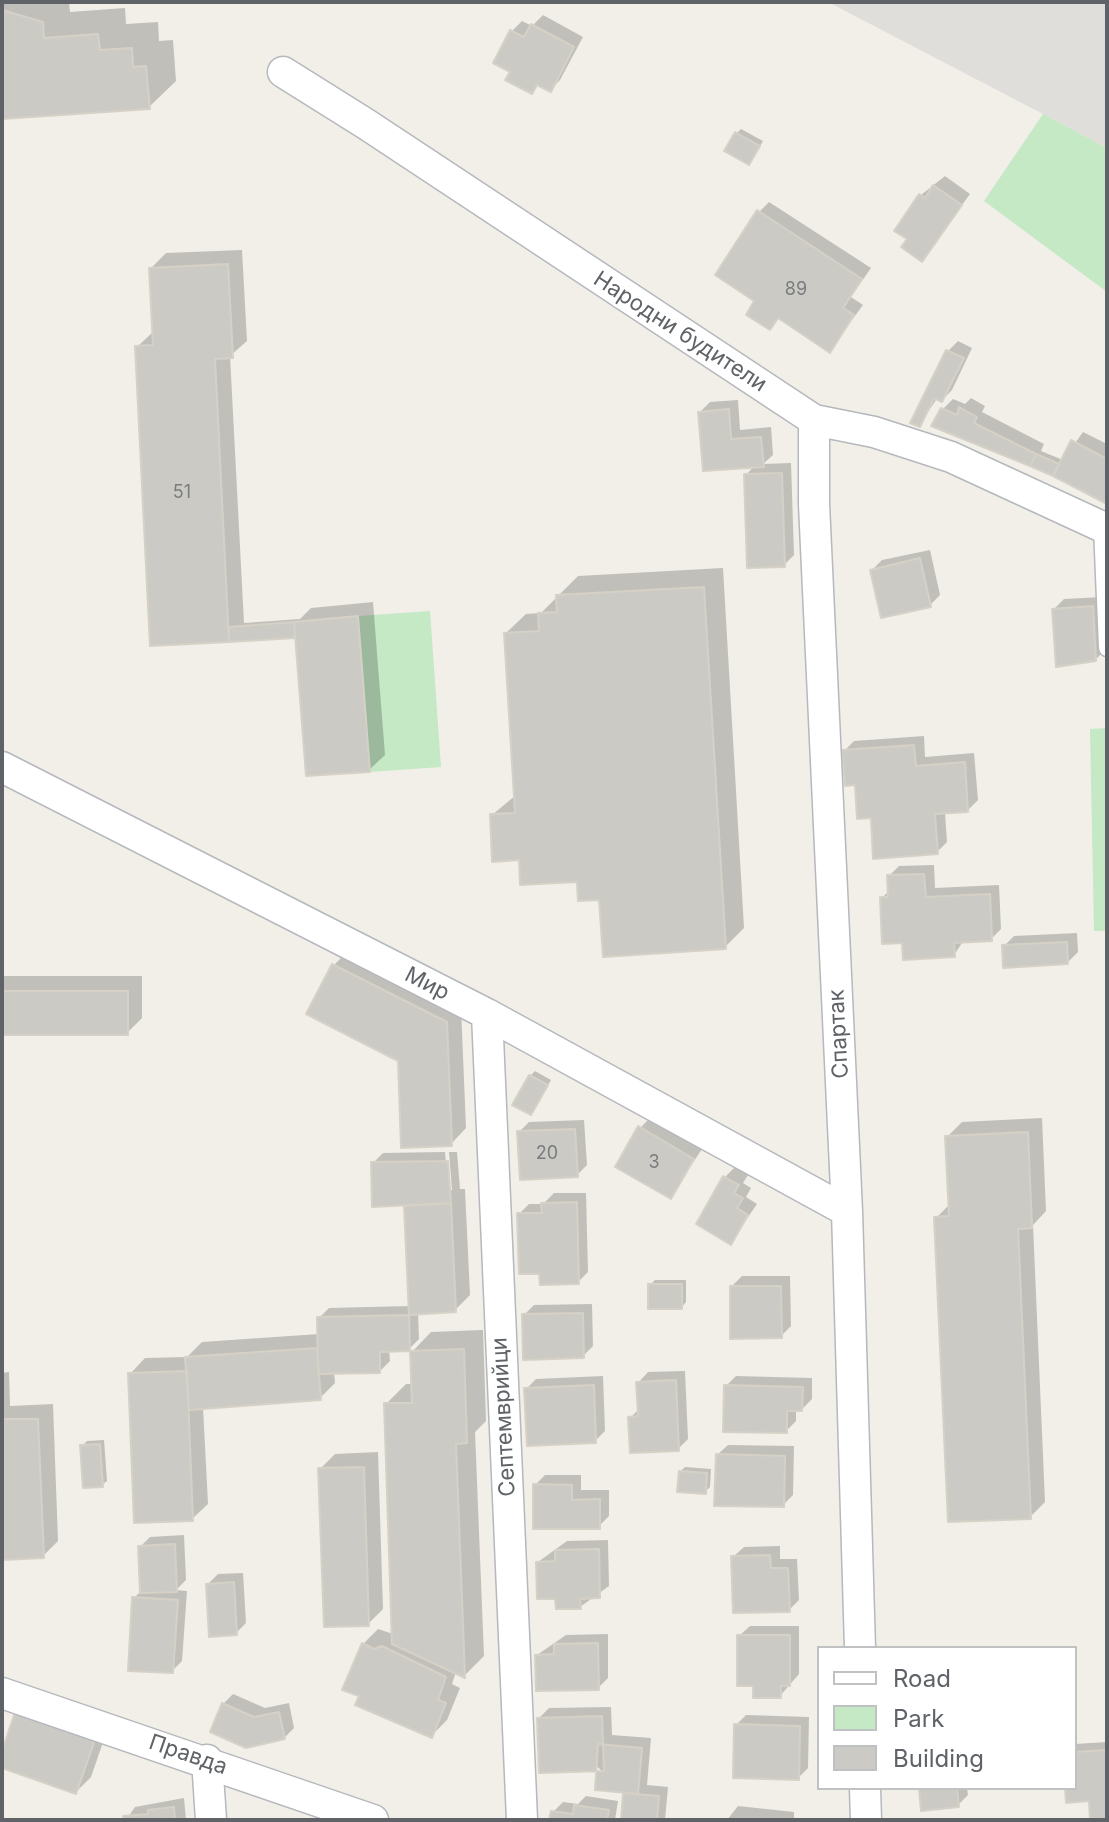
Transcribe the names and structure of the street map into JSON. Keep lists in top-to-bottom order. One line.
{"streets":{"street":["Народни будители","Мир","Спартак","Септемврийци","Правда"]},"crossings":[["Народни будители","Спартак"],["Мир","Спартак"],["Мир","Септемврийци"]],"house_numbers":["89","51","20","3"],"legend":["Road","Park","Building"]}
